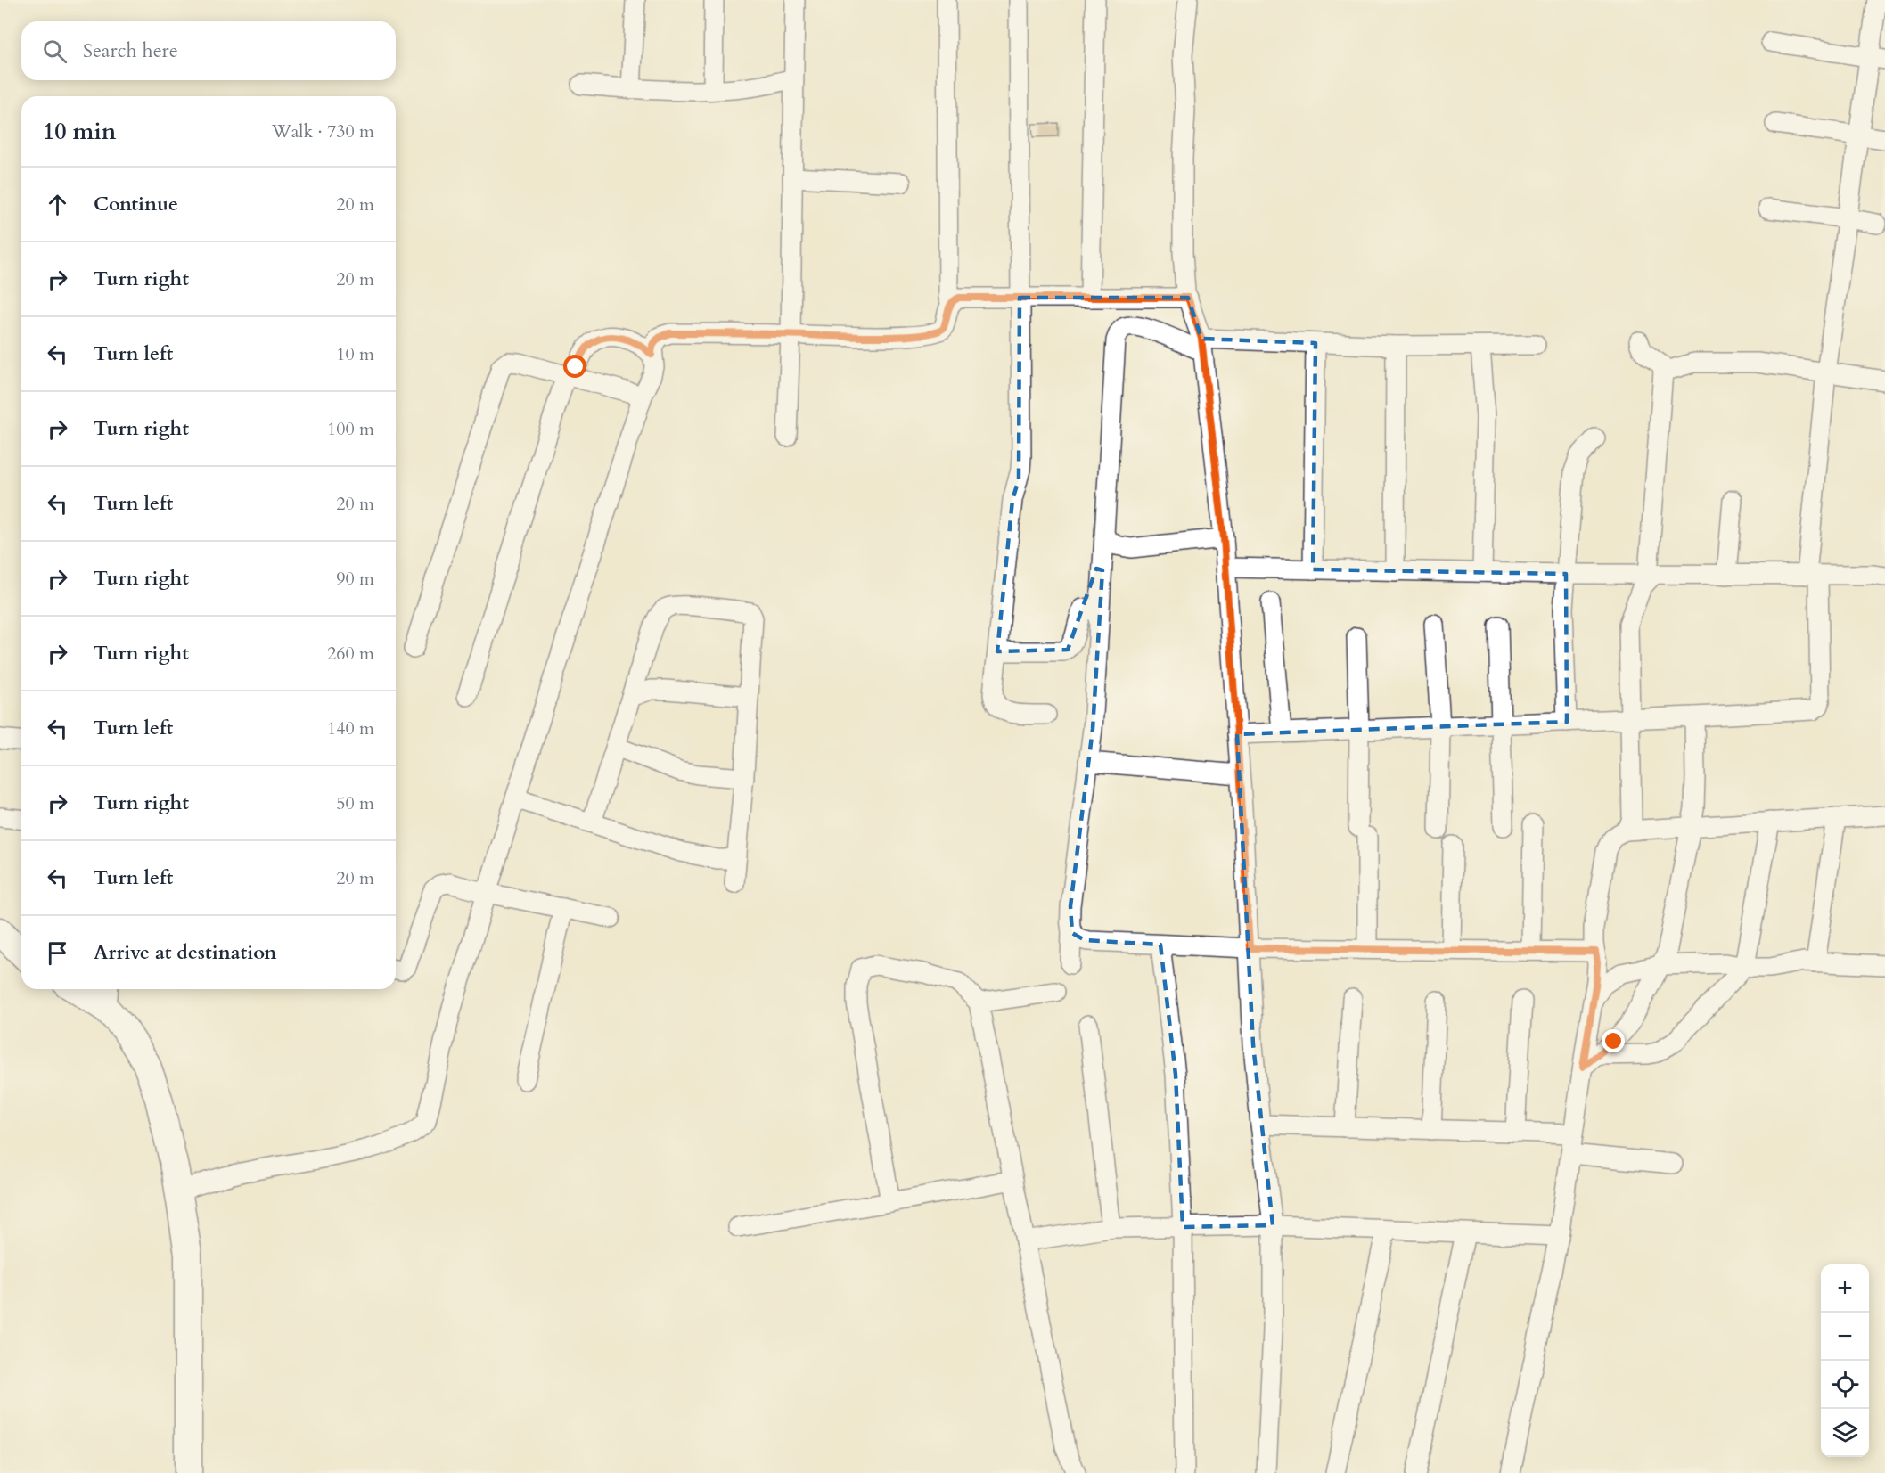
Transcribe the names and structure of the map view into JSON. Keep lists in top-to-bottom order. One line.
{"page":{"search":"Search here","heading":["10 min","Walk · 730 m"],"list":[["Continue","20 m"],["Turn right","20 m"],["Turn left","10 m"],["Turn right","100 m"],["Turn left","20 m"],["Turn right","90 m"],["Turn right","260 m"],["Turn left","140 m"],["Turn right","50 m"],["Turn left","20 m"],"Arrive at destination"],"map_buttons":["+","−"]}}
